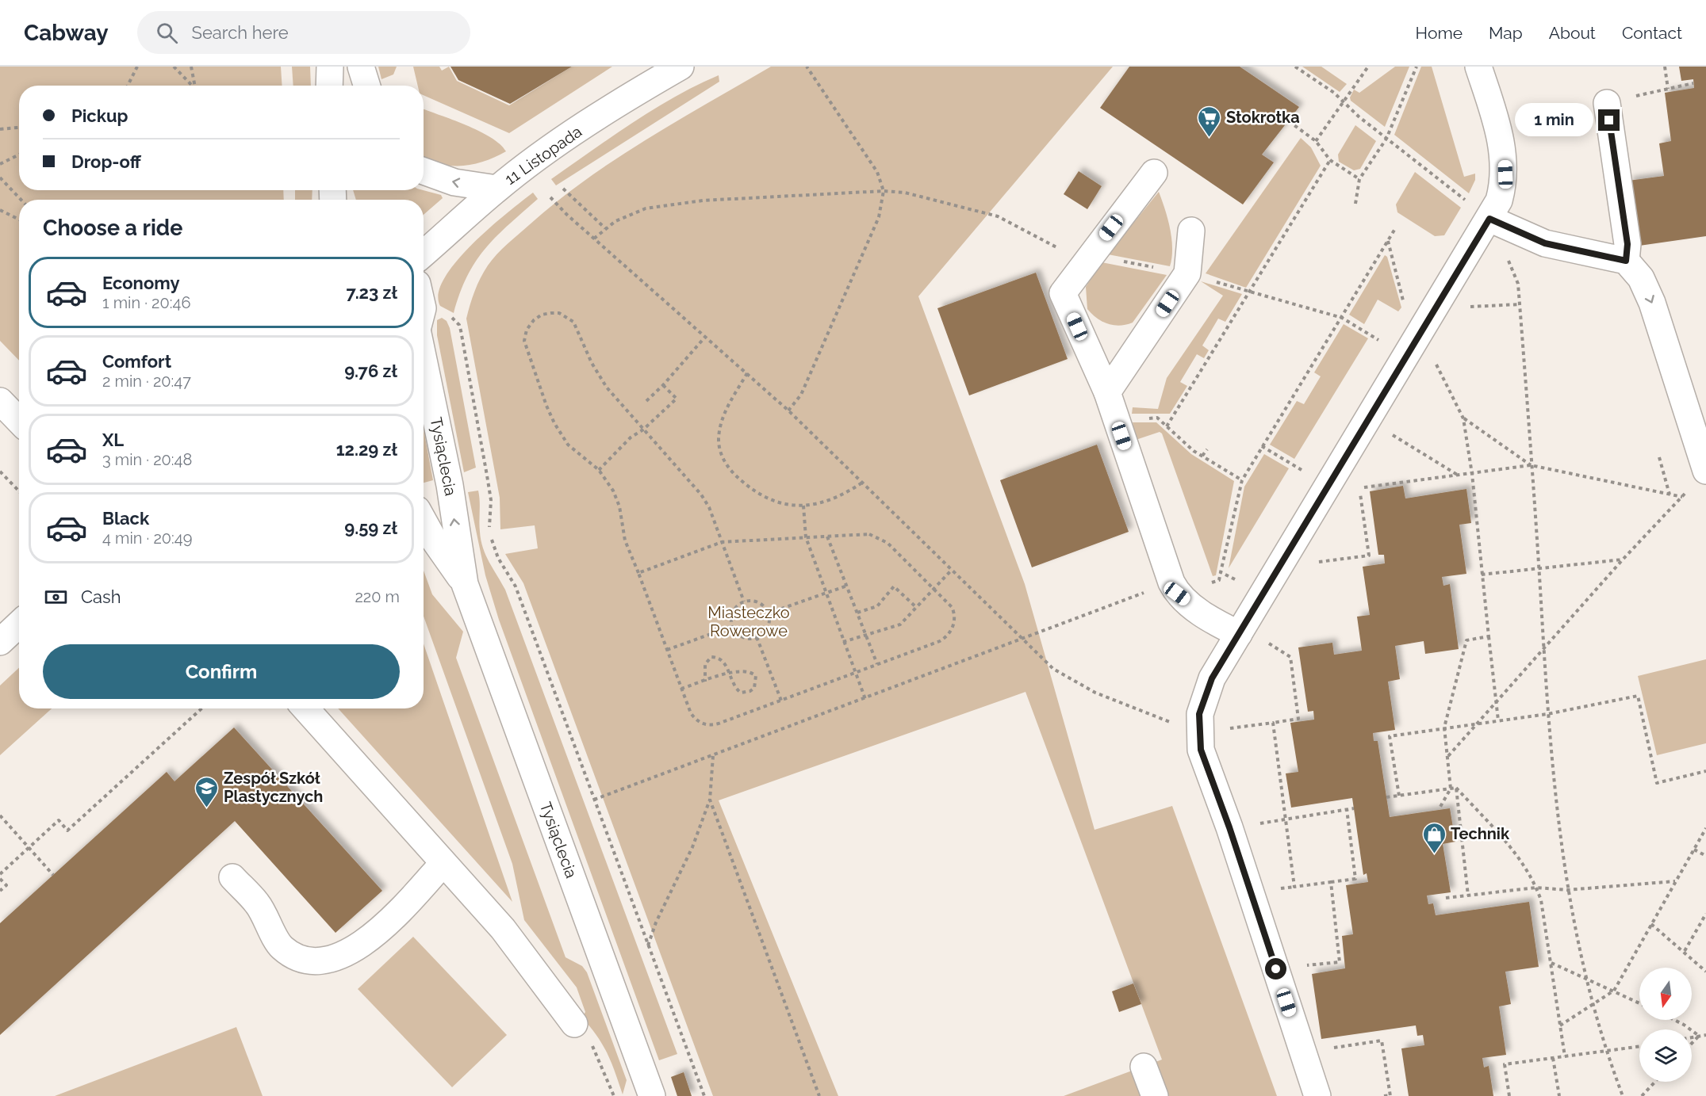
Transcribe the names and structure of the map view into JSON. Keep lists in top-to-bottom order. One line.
{"streets":{"street":["11 Listopada","Tysiąclecia"]},"parks":["Miasteczko Rowerowe"],"places":{"supermarket":["Stokrotka"],"school or university":["Zespół Szkół Plastycznych"],"shop":["Technik"]},"north":"bottom","page":{"header":"Cabway","search":"Search here","nav":["Home","Map","About","Contact"],"banner":["Pickup","Drop-off"],"bubble":"1 min","heading":"Choose a ride","list":[{"name":"Economy","note":"1 min · 20:46","value":"7.23 zł"},{"name":"Comfort","note":"2 min · 20:47","value":"9.76 zł"},{"name":"XL","note":"3 min · 20:48","value":"12.29 zł"},{"name":"Black","note":"4 min · 20:49","value":"9.59 zł"}],"pay":["Cash","220 m"],"buttons":"Confirm"}}
